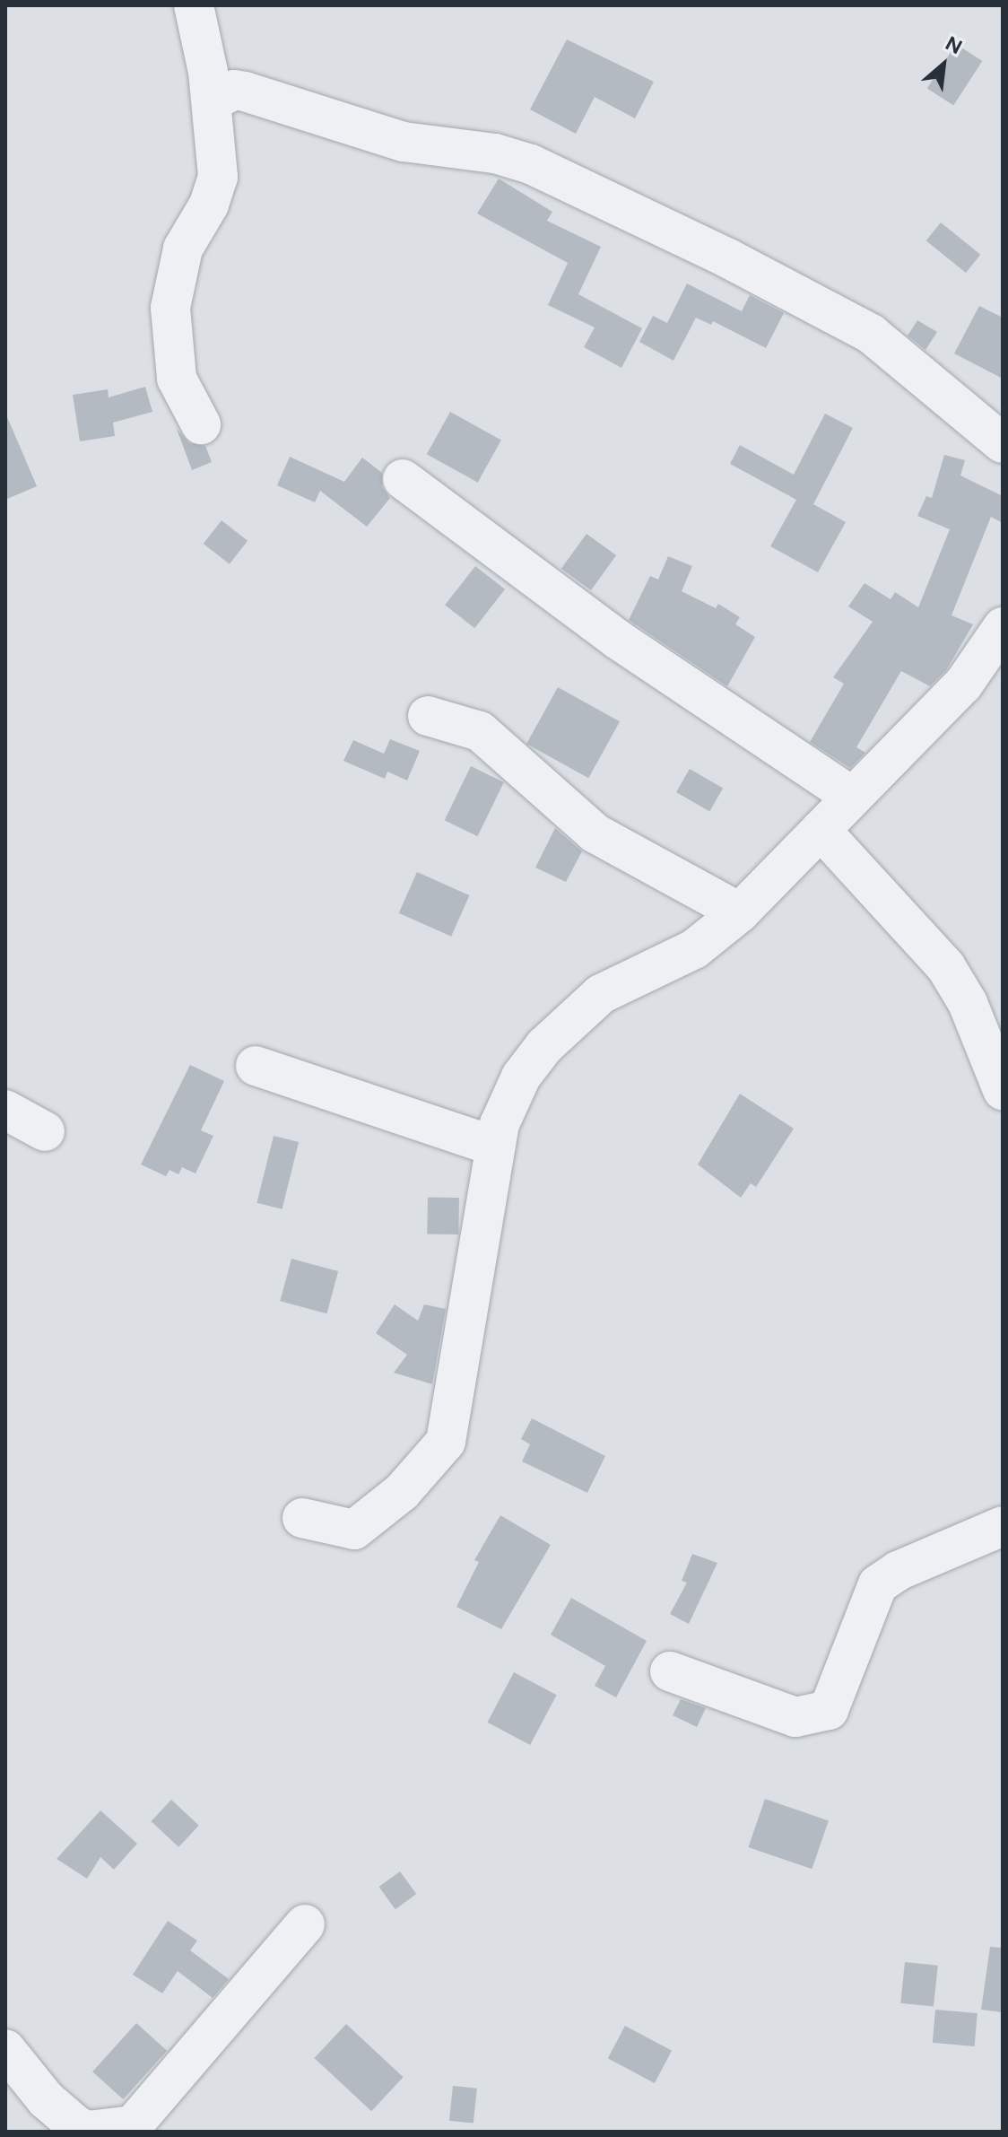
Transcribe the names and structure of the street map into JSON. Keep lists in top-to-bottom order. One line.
{"north":"top right"}
